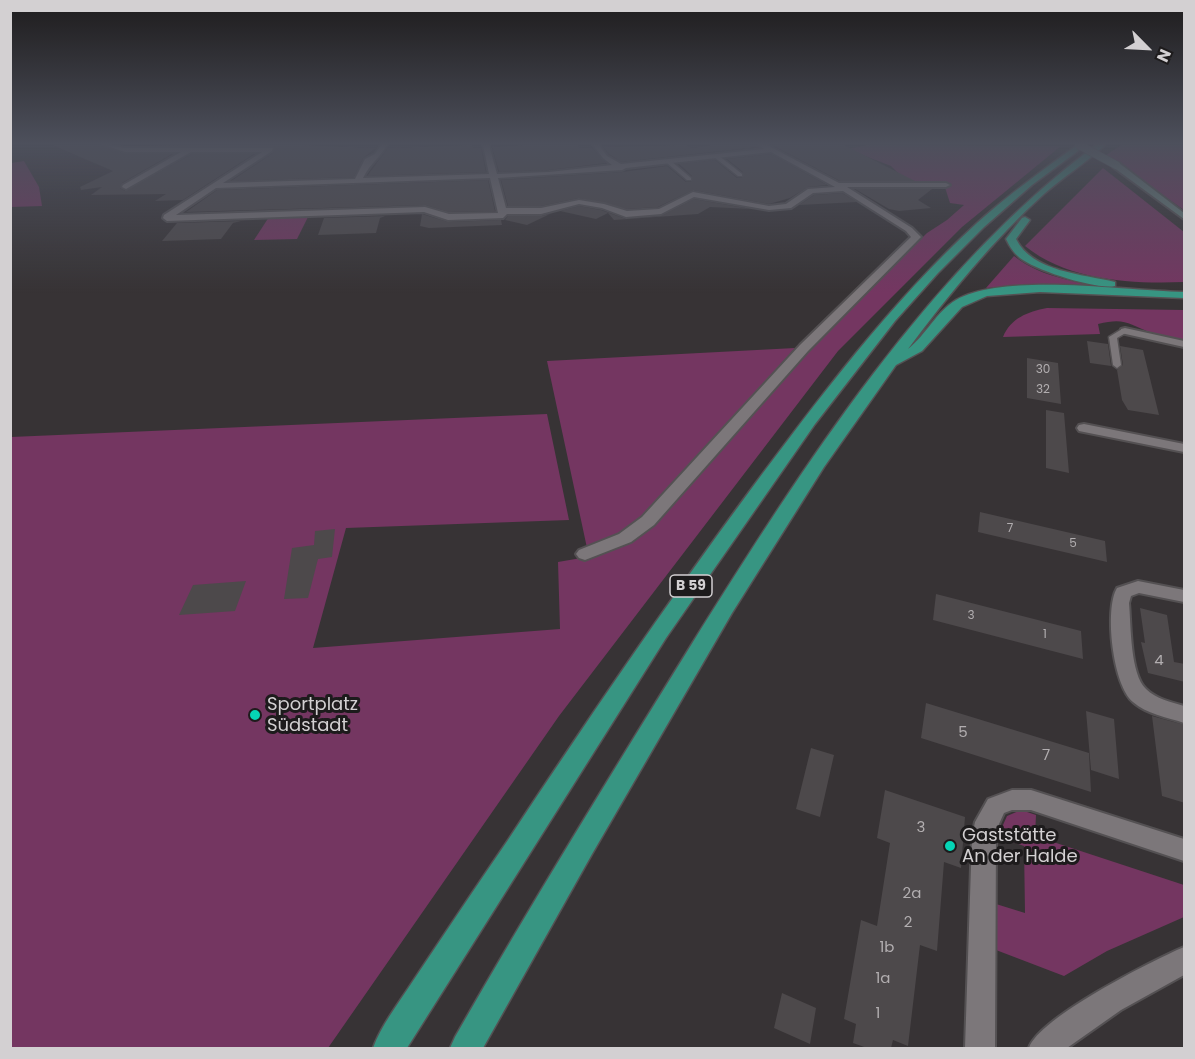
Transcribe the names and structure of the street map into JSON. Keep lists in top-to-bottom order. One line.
{"streets":{"highway":["B 59"]},"places":["Sportplatz Südstadt","Gaststätte An der Halde"],"house_numbers":["30","32","7","5","3","1","4","5","7","3","2a","2","1b","1a","1"],"north":"bottom right"}
